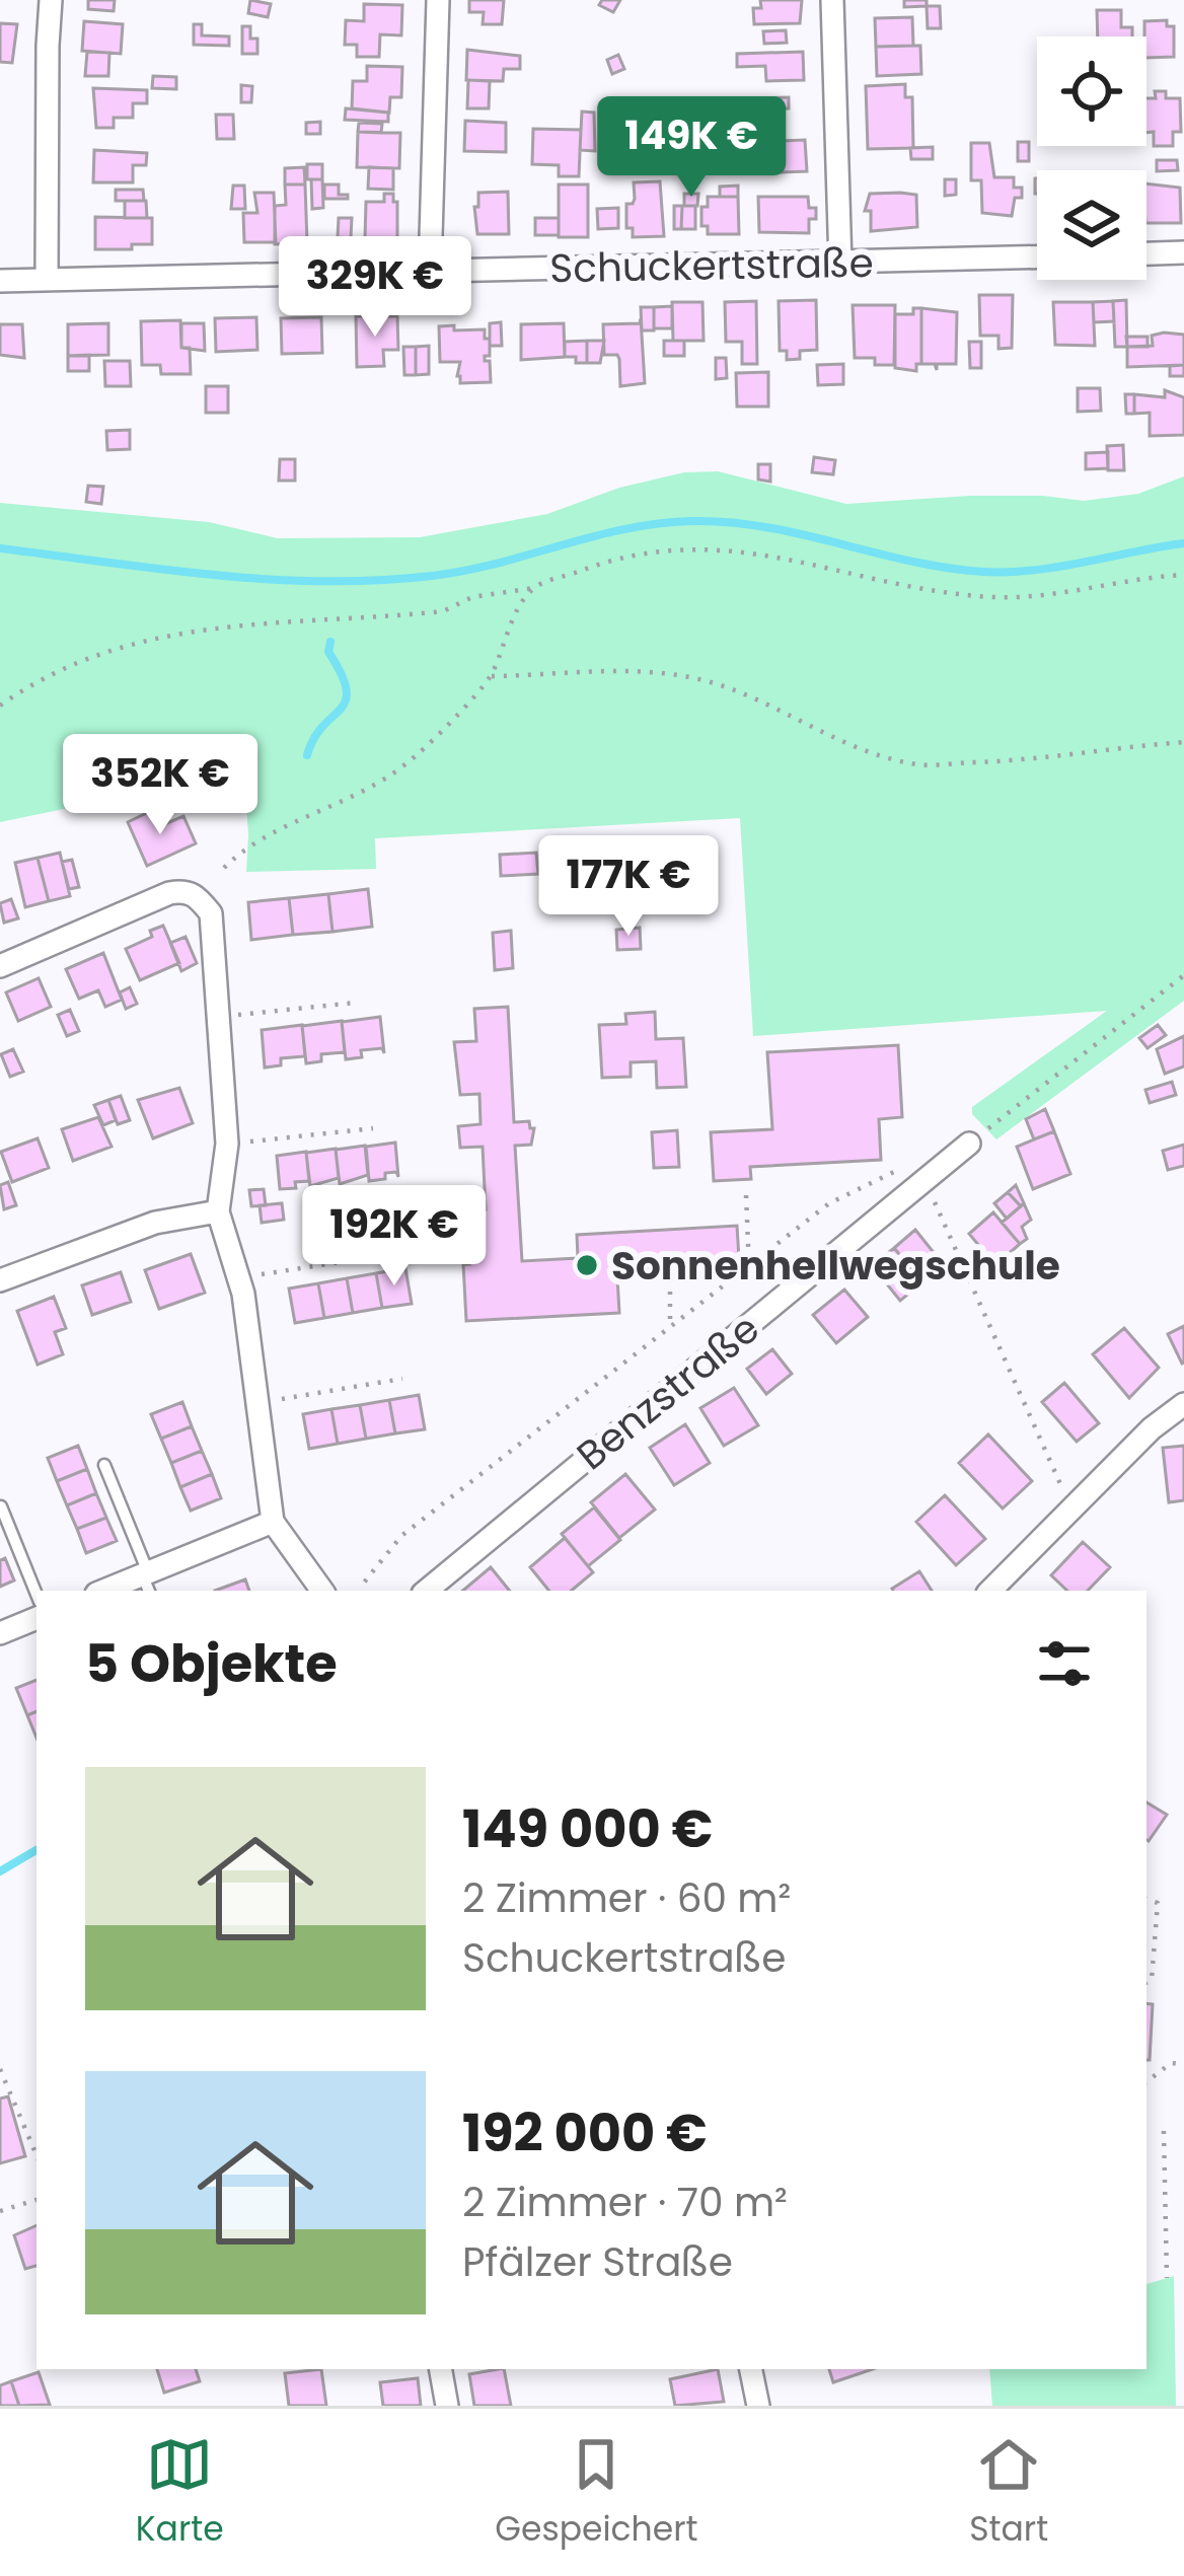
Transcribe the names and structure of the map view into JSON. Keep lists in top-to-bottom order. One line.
{"streets":{"street":["Schuckertstraße","Benzstraße"]},"places":["Sonnenhellwegschule"],"page":{"price":["149K €","329K €","352K €","177K €","192K €"],"heading":"5 Objekte","list":[{"name":"149 000 €","note":"2 Zimmer · 60 m² · Schuckertstraße"},{"name":"192 000 €","note":"2 Zimmer · 70 m² · Pfälzer Straße"}],"tabs":["Karte","Gespeichert","Start"]}}
